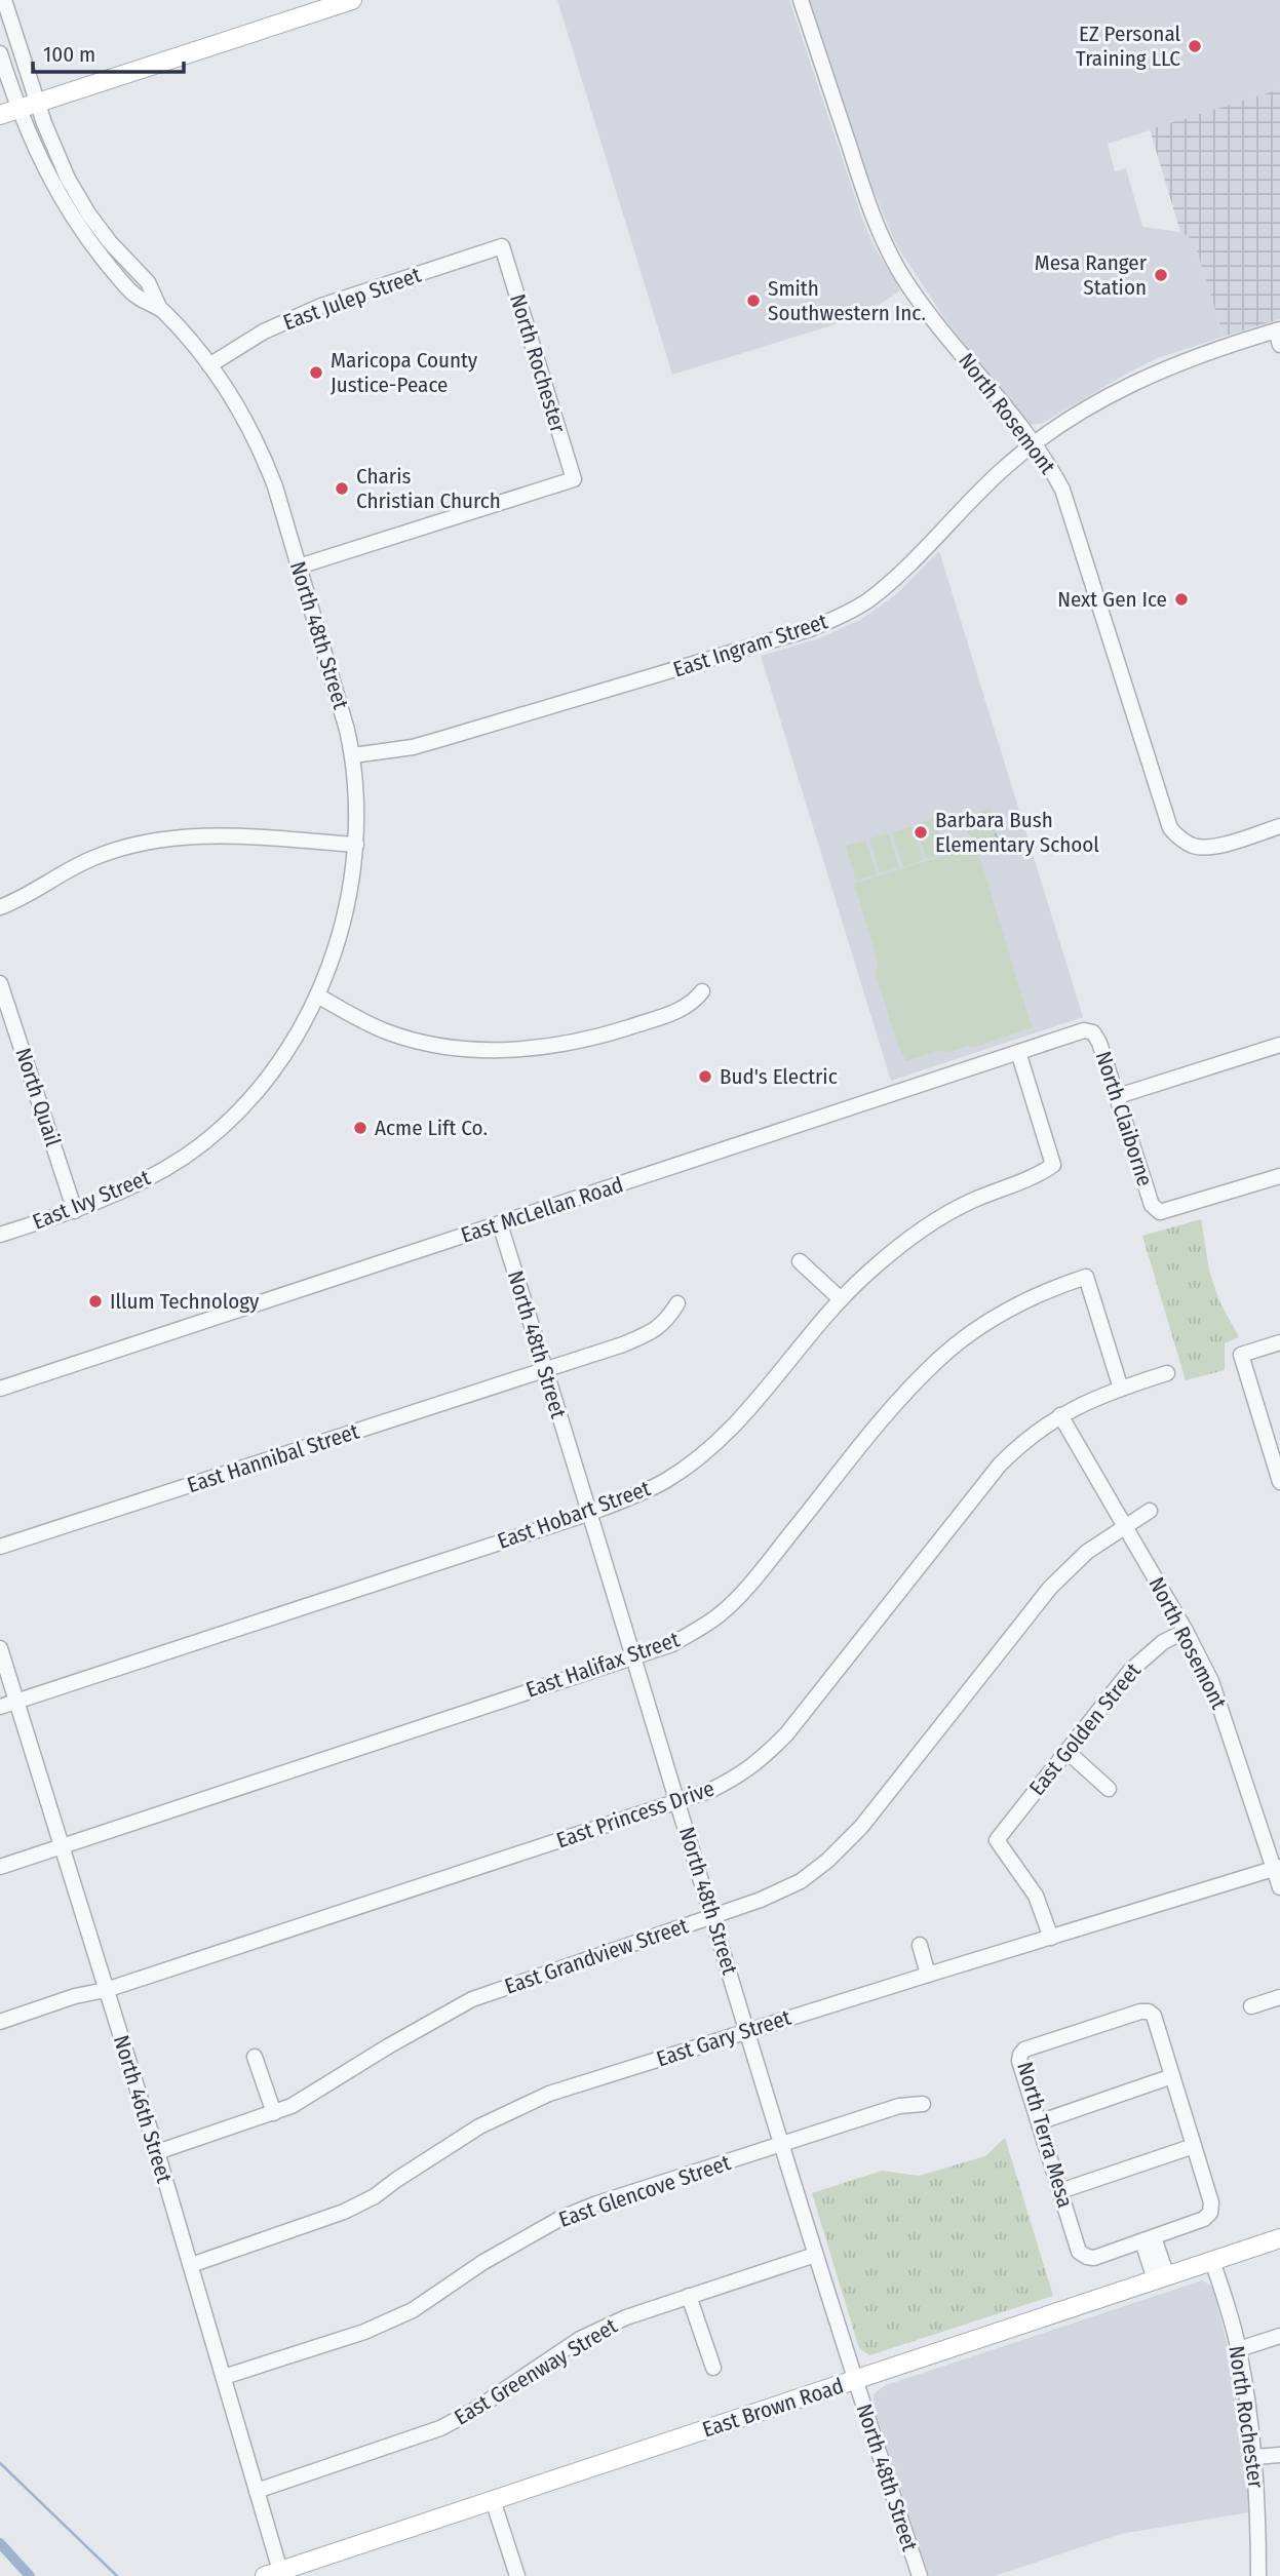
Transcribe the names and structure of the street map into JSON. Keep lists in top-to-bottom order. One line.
{"streets":{"main road":["East Brown Road"],"street":["East Julep Street","North Rochester","North Rosemont","North 48th Street","East Ingram Street","North Quail","North Claiborne","East Ivy Street","East McLellan Road","East Hannibal Street","East Hobart Street","East Halifax Street","East Golden Street","East Princess Drive","East Grandview Street","East Gary Street","North 46th Street","North Terra Mesa","East Glencove Street","East Greenway Street"]},"crossings":[["East Julep Street","North Rochester"],["East Julep Street","North 48th Street"],["North Rochester","North 48th Street"],["North Rochester","East Brown Road"],["North Rosemont","East Ingram Street"],["North Rosemont","East Golden Street"],["North Rosemont","East Princess Drive"],["North Rosemont","East Grandview Street"],["North Rosemont","East Gary Street"],["North 48th Street","East Ingram Street"],["North 48th Street","East Ivy Street"],["North 48th Street","East McLellan Road"],["North 48th Street","East Hannibal Street"],["North 48th Street","East Hobart Street"],["North 48th Street","East Halifax Street"],["North 48th Street","East Princess Drive"],["North 48th Street","East Grandview Street"],["North 48th Street","East Gary Street"],["North 48th Street","East Glencove Street"],["North 48th Street","East Greenway Street"],["North 48th Street","East Brown Road"],["North Quail","East Ivy Street"],["North Claiborne","East McLellan Road"],["East McLellan Road","East Hobart Street"],["East Hobart Street","North 46th Street"],["East Halifax Street","East Princess Drive"],["East Halifax Street","North 46th Street"],["East Golden Street","East Gary Street"],["East Princess Drive","North 46th Street"],["East Grandview Street","North 46th Street"],["East Gary Street","North 46th Street"],["North 46th Street","East Glencove Street"],["North 46th Street","East Greenway Street"],["North 46th Street","East Brown Road"]],"places":["EZ Personal Training LLC","Mesa Ranger Station","Smith Southwestern Inc.","Maricopa County Justice-Peace","Charis Christian Church","Next Gen Ice","Barbara Bush Elementary School","Bud's Electric","Acme Lift Co.","Illum Technology"],"scale_bar":"100 m"}
